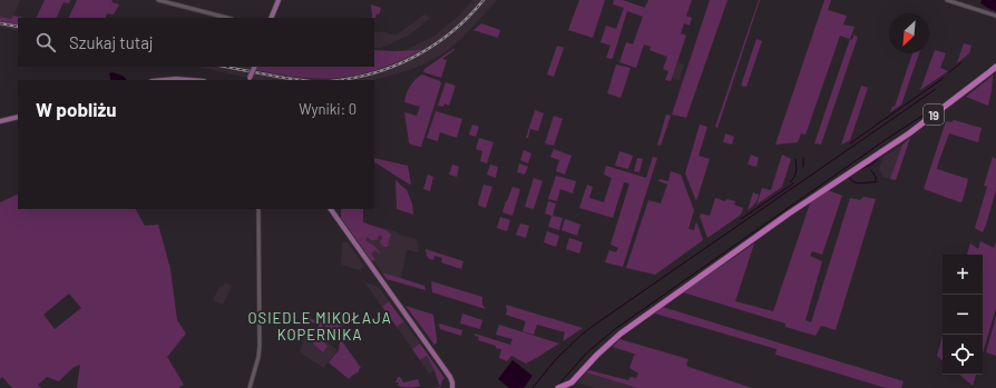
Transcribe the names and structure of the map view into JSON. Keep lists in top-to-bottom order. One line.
{"streets":{"highway":["19"]},"districts":["OSIEDLE MIKOŁAJA KOPERNIKA"],"north":"bottom left","page":{"search":"Szukaj tutaj","heading":["W pobliżu","Wyniki: 0"],"map_buttons":["+","−"]}}
